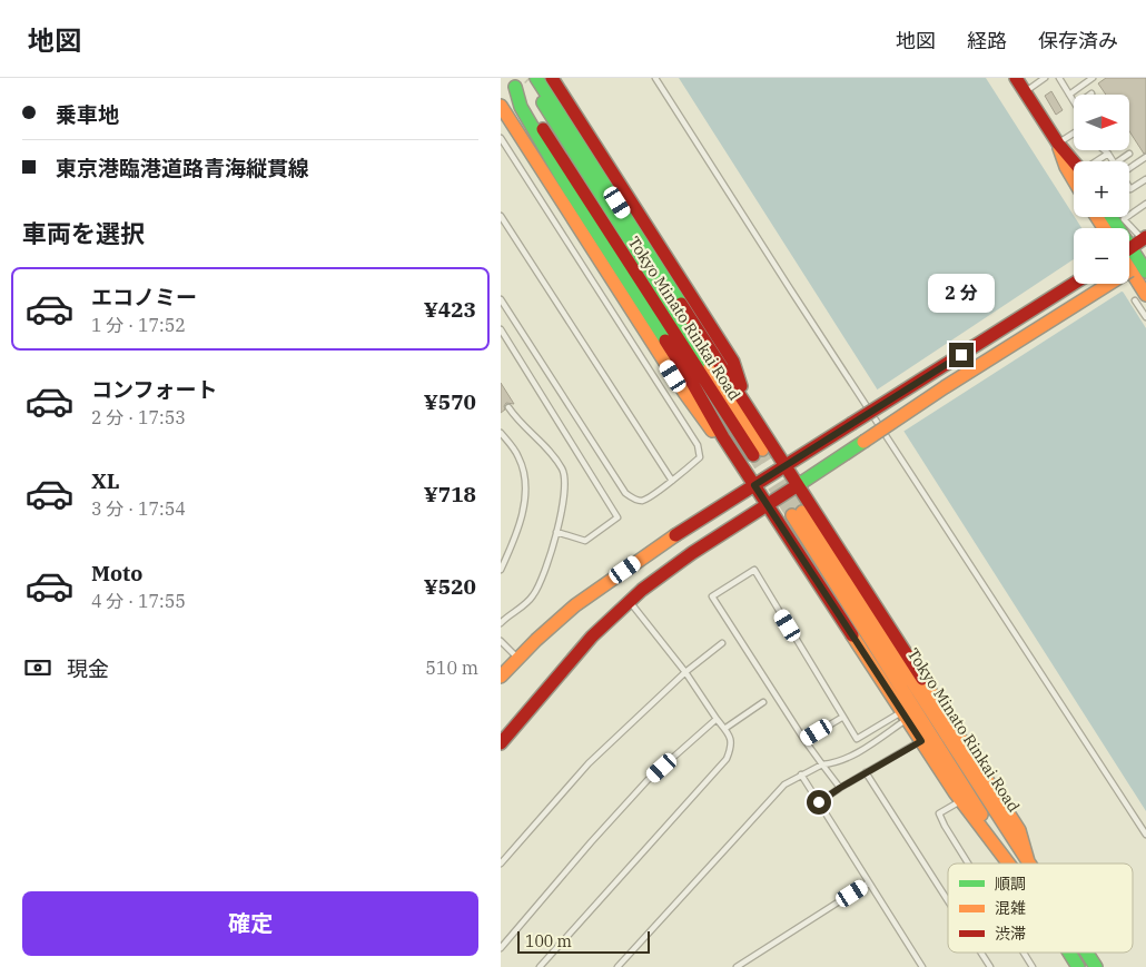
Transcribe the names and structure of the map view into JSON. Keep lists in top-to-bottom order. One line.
{"streets":{"street":["Tokyo Minato Rinkai Road"]},"legend":["順調","混雑","渋滞"],"scale_bar":"100 m","north":"right","page":{"header":"地図","nav":["地図","経路","保存済み"],"banner":["乗車地","東京港臨港道路青海縦貫線"],"map_buttons":["+","−"],"heading":"車両を選択","list":[{"name":"エコノミー","note":"1 分 · 17:52","value":"¥423"},{"name":"コンフォート","note":"2 分 · 17:53","value":"¥570"},{"name":"XL","note":"3 分 · 17:54","value":"¥718"},{"name":"Moto","note":"4 分 · 17:55","value":"¥520"}],"bubble":"2 分","pay":["現金","510 m"],"buttons":"確定","scale":"100 m"}}
